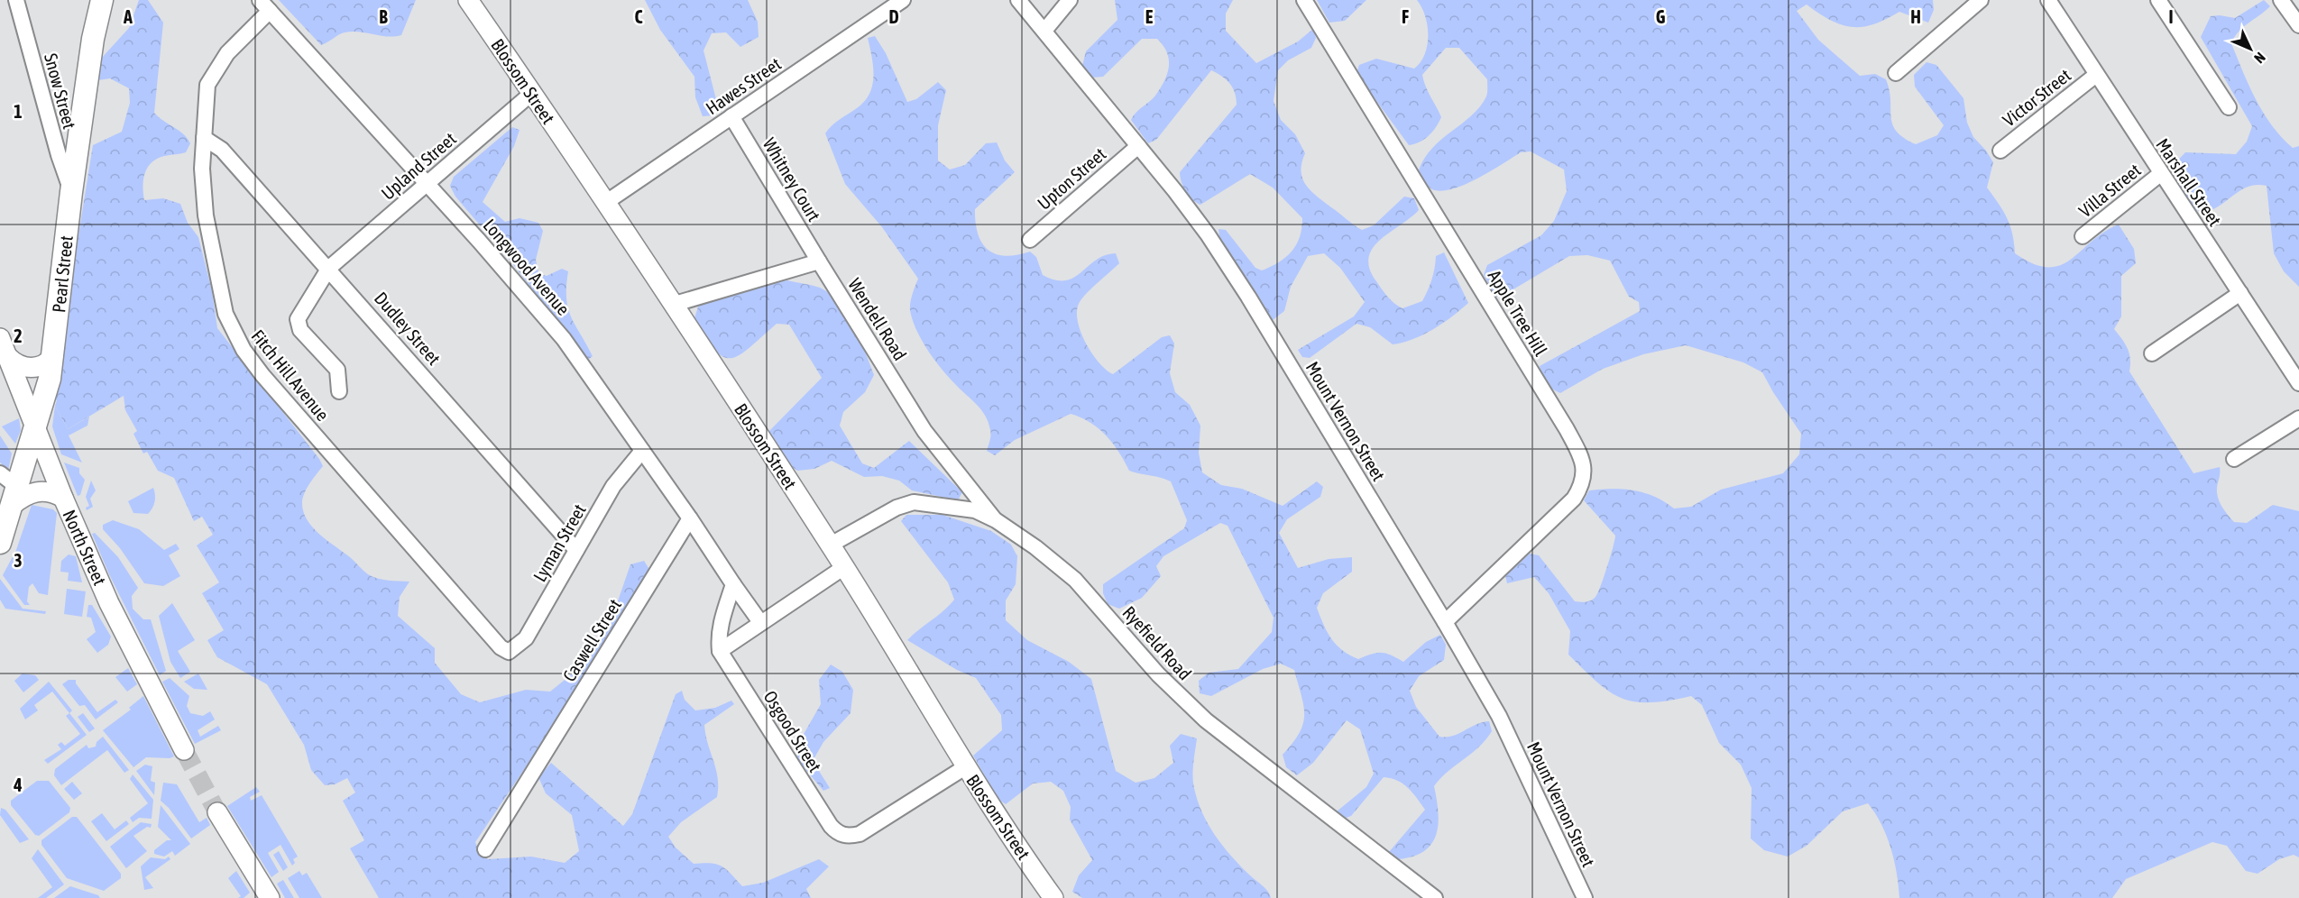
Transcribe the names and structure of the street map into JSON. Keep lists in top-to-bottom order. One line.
{"streets":{"main road":["Pearl Street"],"street":["Blossom Street","Hawes Street","Snow Street","Victor Street","Upland Street","Upton Street","Whitney Court","Marshall Street","Villa Street","Longwood Avenue","Apple Tree Hill","Wendell Road","Dudley Street","Fitch Hill Avenue","Mount Vernon Street","Lyman Street","North Street","Caswell Street","Ryefield Road","Osgood Street"]},"crossings":[["Blossom Street","Hawes Street"],["Blossom Street","Upland Street"],["Blossom Street","Ryefield Road"],["Blossom Street","Osgood Street"],["Hawes Street","Whitney Court"],["Snow Street","Pearl Street"],["Victor Street","Marshall Street"],["Upland Street","Longwood Avenue"],["Upland Street","Dudley Street"],["Upton Street","Mount Vernon Street"],["Whitney Court","Wendell Road"],["Marshall Street","Villa Street"],["Longwood Avenue","Fitch Hill Avenue"],["Longwood Avenue","Lyman Street"],["Longwood Avenue","Caswell Street"],["Pearl Street","North Street"],["Apple Tree Hill","Mount Vernon Street"],["Wendell Road","Ryefield Road"],["Dudley Street","Fitch Hill Avenue"],["Dudley Street","Lyman Street"],["Fitch Hill Avenue","Lyman Street"]],"north":"bottom right","grid":{"columns":["A","B","C","D","E","F","G","H","I"],"rows":["1","2","3","4"]}}
